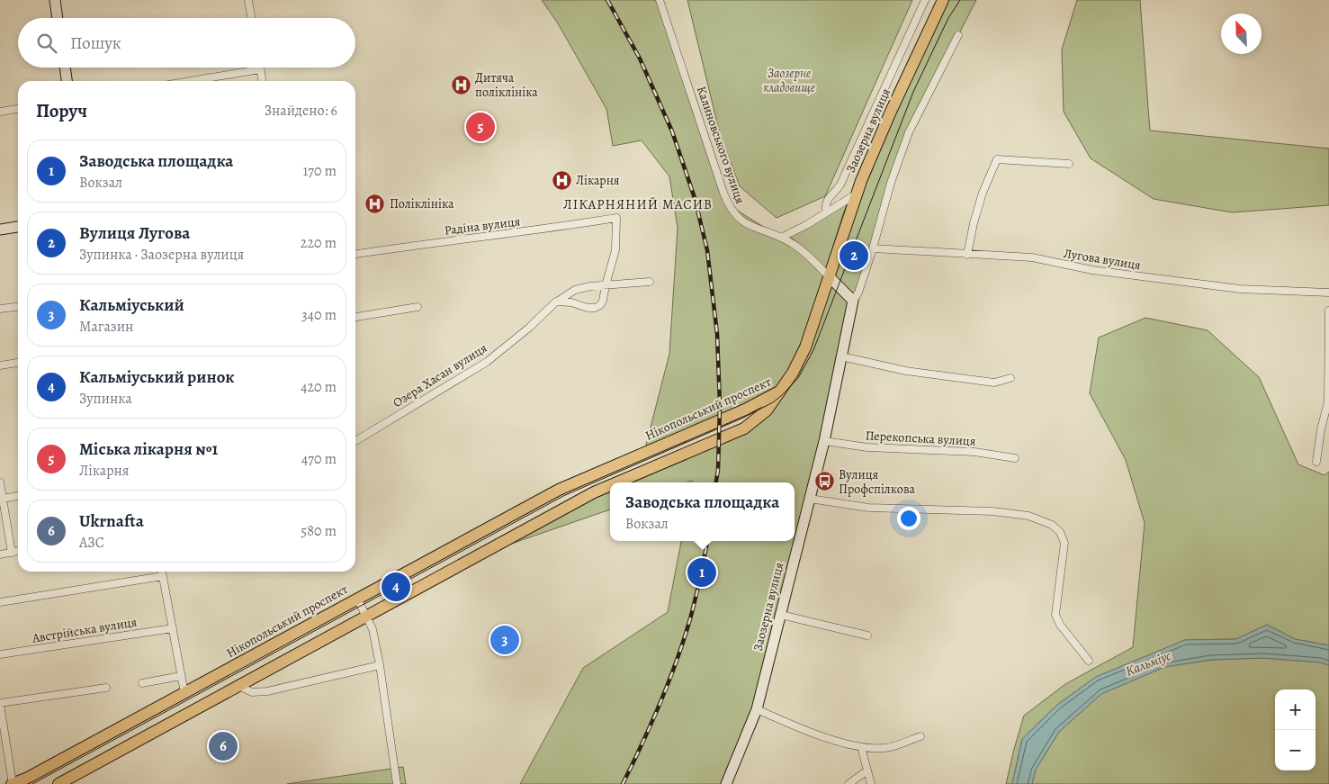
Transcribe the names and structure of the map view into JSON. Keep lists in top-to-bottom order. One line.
{"streets":{"main road":["Заозерна вулиця","Нікопольський проспект"],"street":["Калиновського вулиця","Радіна вулиця","Лугова вулиця","Озера Хасан вулиця","Перекопська вулиця","Австрійська вулиця"]},"crossings":[["Заозерна вулиця","Калиновського вулиця"],["Заозерна вулиця","Лугова вулиця"],["Заозерна вулиця","Нікопольський проспект"],["Заозерна вулиця","Перекопська вулиця"],["Радіна вулиця","Озера Хасан вулиця"]],"districts":["ЛІКАРНЯНИЙ МАСИВ"],"water":["Кальміус"],"parks":["Заозерне кладовище"],"places":{"hospital":["Дитяча поліклініка","Лікарня","Поліклініка"],"bus stop":["Вулиця Профспілкова"]},"north":"top left","page":{"search":"Пошук","heading":["Поруч","Знайдено: 6"],"pins":["5","2","1","4","3","6"],"list":[{"mark":"1","name":"Заводська площадка","note":"Вокзал","value":"170 m"},{"mark":"2","name":"Вулиця Лугова","note":"Зупинка · Заозерна вулиця","value":"220 m"},{"mark":"3","name":"Кальміуський","note":"Магазин","value":"340 m"},{"mark":"4","name":"Кальміуський ринок","note":"Зупинка","value":"420 m"},{"mark":"5","name":"Міська лікарня №1","note":"Лікарня","value":"470 m"},{"mark":"6","name":"Ukrnafta","note":"АЗС","value":"580 m"}],"popup":["Заводська площадка","Вокзал"],"map_buttons":["+","−"]}}
